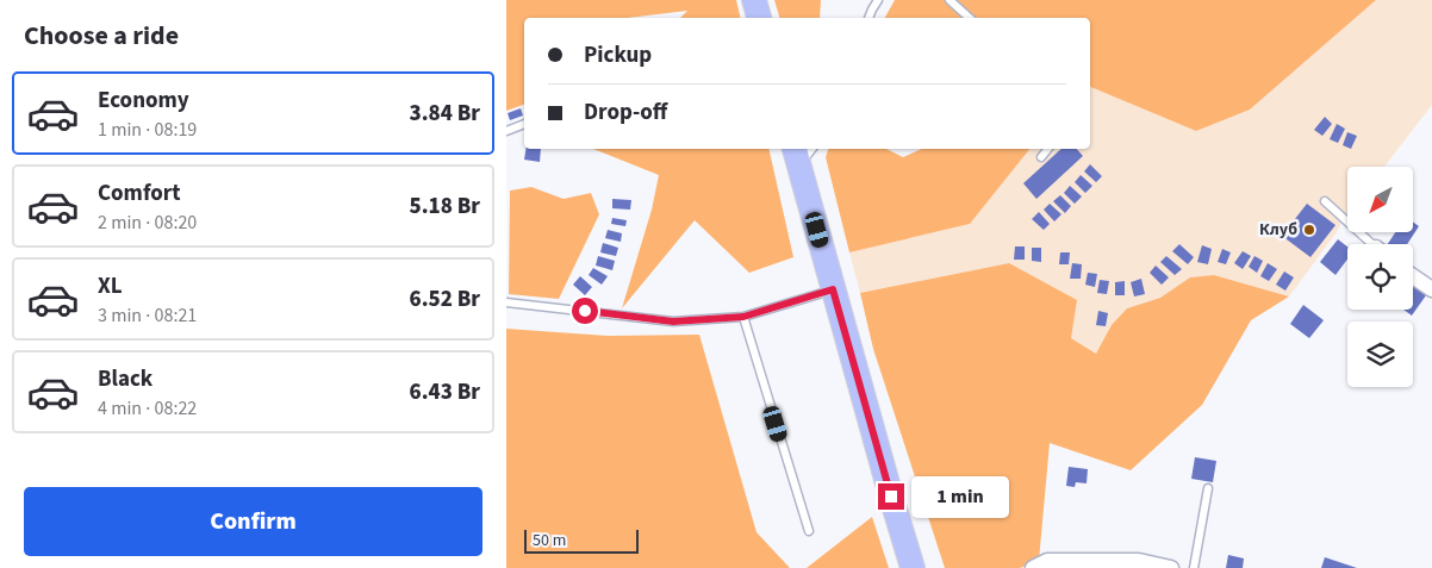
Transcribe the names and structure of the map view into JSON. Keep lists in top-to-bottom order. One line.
{"places":["Клуб"],"scale_bar":"50 m","north":"bottom left","page":{"heading":"Choose a ride","banner":["Pickup","Drop-off"],"list":[{"name":"Economy","note":"1 min · 08:19","value":"3.84 Br"},{"name":"Comfort","note":"2 min · 08:20","value":"5.18 Br"},{"name":"XL","note":"3 min · 08:21","value":"6.52 Br"},{"name":"Black","note":"4 min · 08:22","value":"6.43 Br"}],"buttons":"Confirm","bubble":"1 min","scale":"50 m"}}
